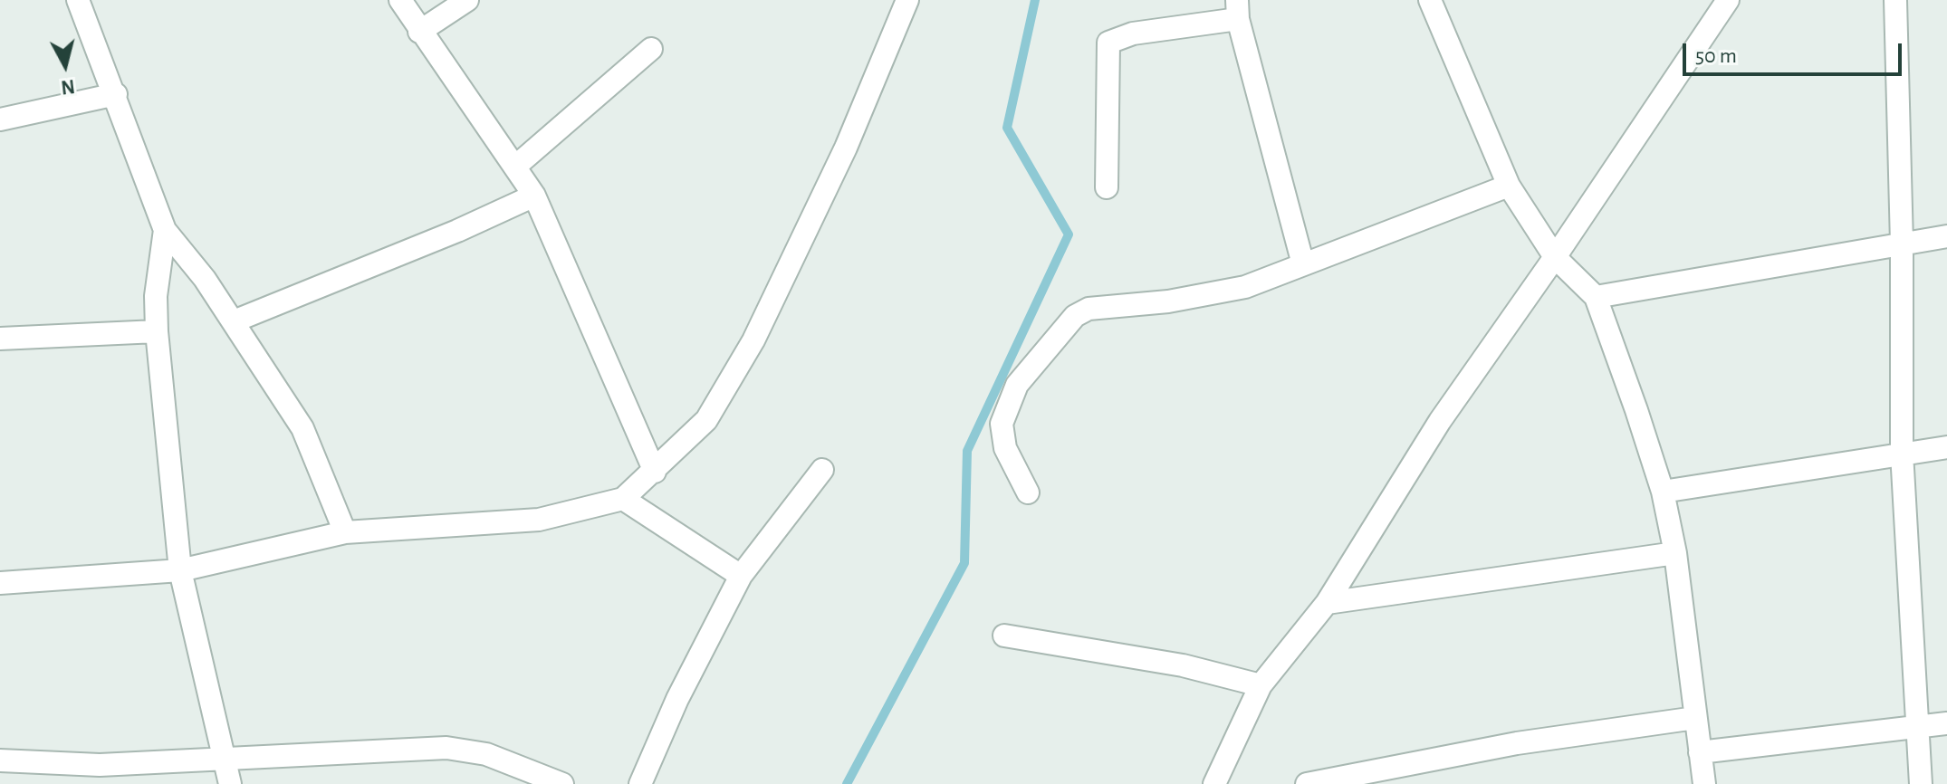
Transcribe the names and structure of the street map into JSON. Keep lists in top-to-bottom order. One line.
{"scale_bar":"50 m","north":"bottom"}
